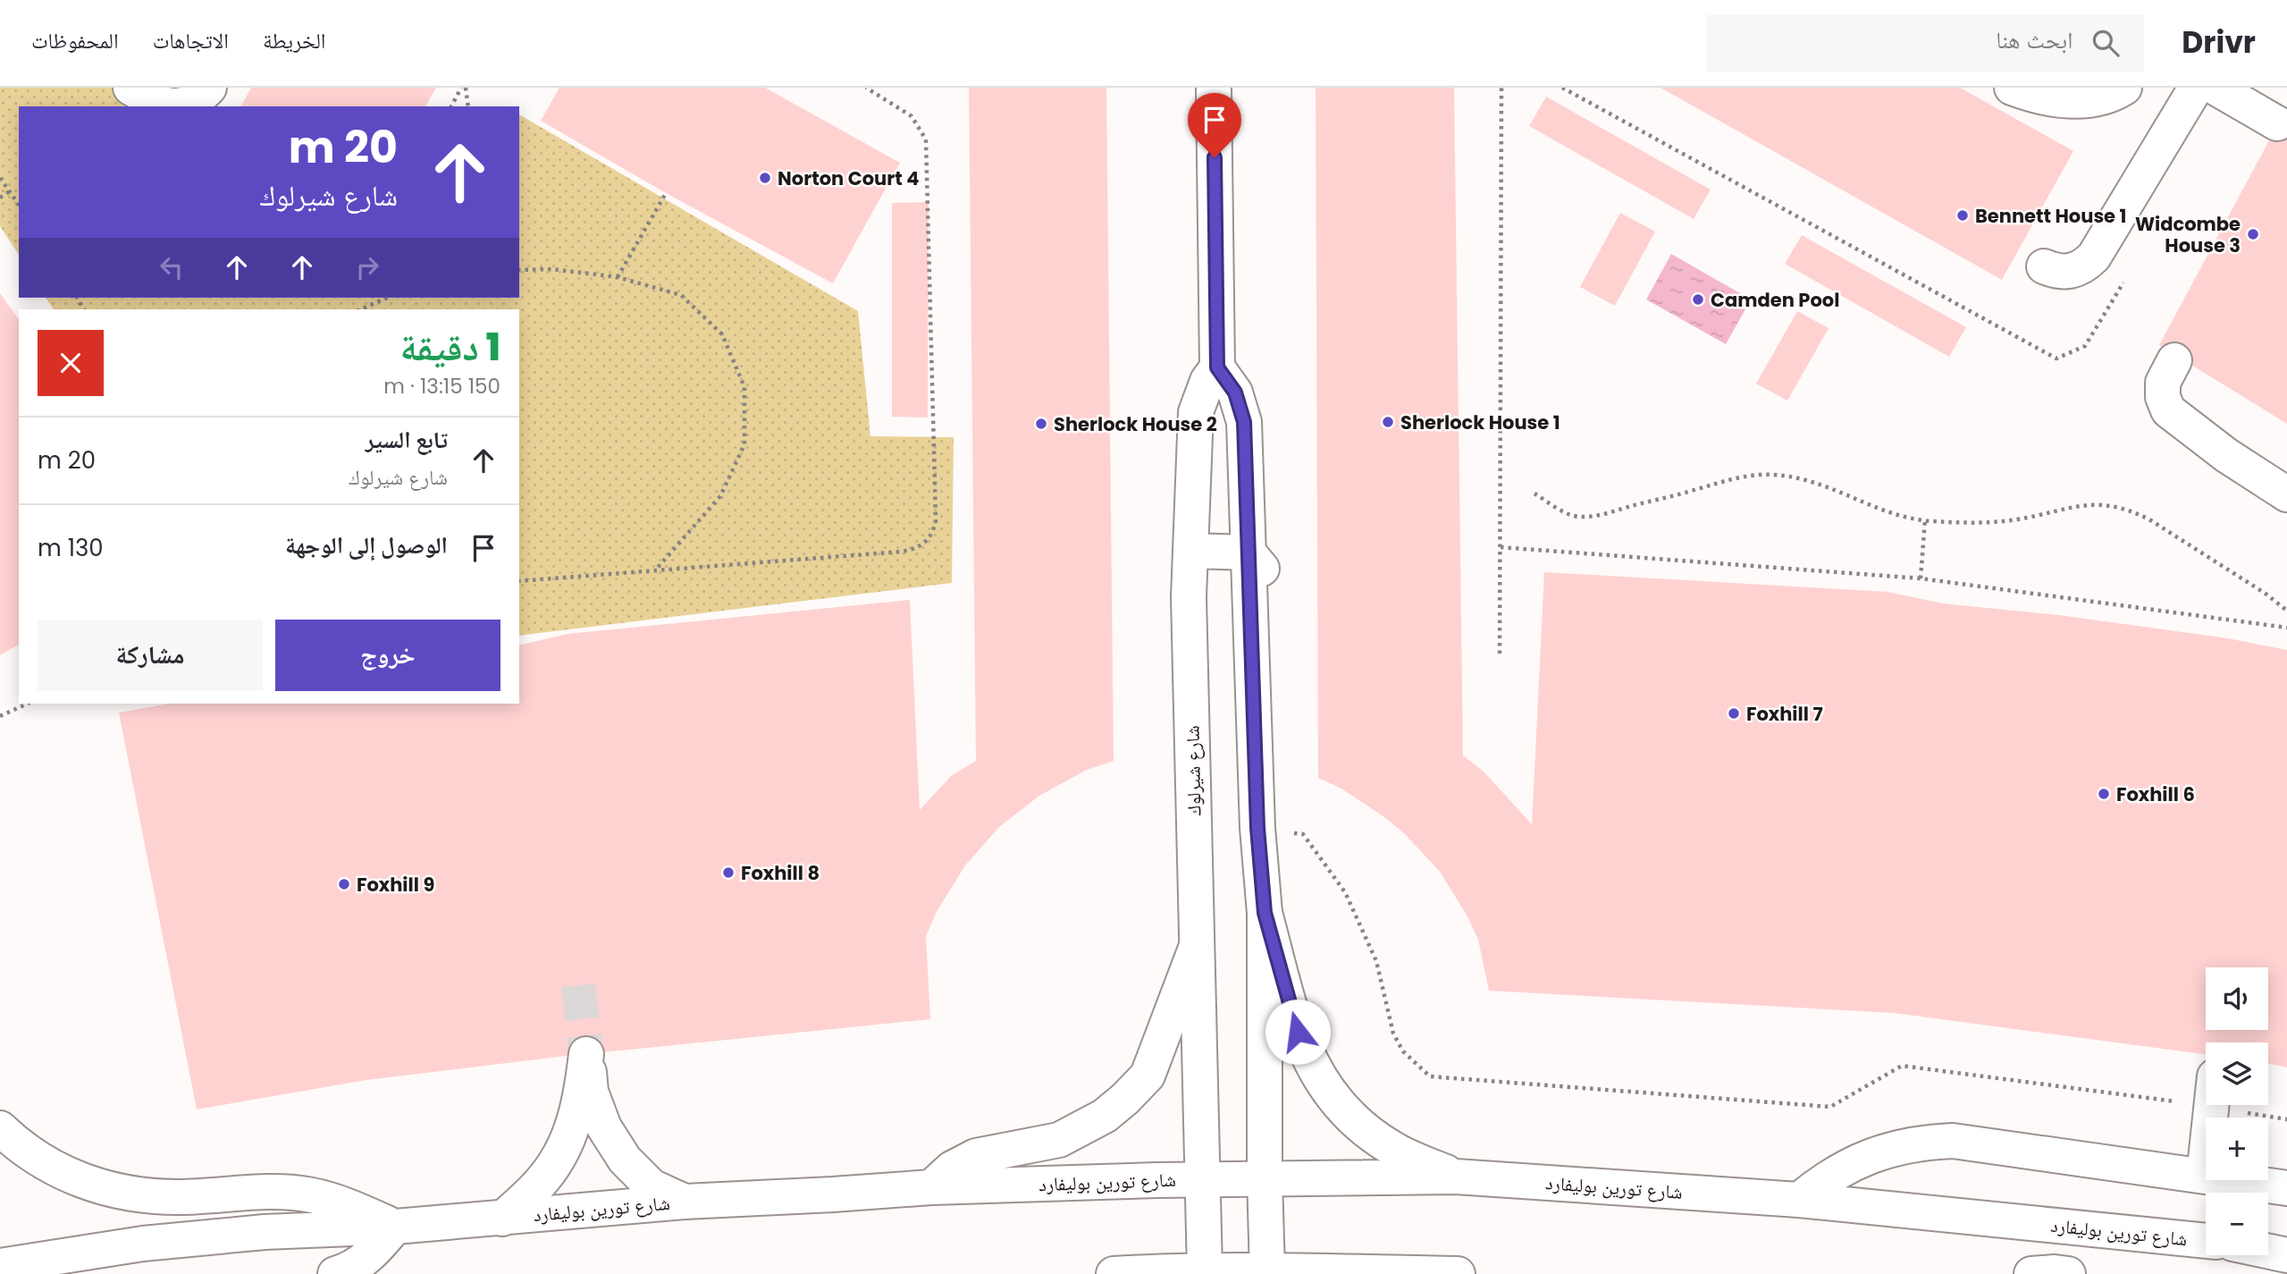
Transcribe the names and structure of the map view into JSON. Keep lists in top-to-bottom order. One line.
{"streets":{"main road":["شارع شيرلوك","شارع تورين بوليفارد"]},"crossings":[["شارع شيرلوك","شارع تورين بوليفارد"]],"places":["Norton Court 4","Bennett House 1","Widcombe House 3","Camden Pool","Sherlock House 1","Sherlock House 2","Foxhill 7","Foxhill 6","Foxhill 8","Foxhill 9"],"page":{"header":"Drivr","search":"ابحث هنا","nav":["الخريطة","الاتجاهات","المحفوظات"],"turn":["20 m","شارع شيرلوك"],"heading":["1 دقيقة","150 m · 13:15"],"list":[{"name":"تابع السير","note":"شارع شيرلوك","value":"20 m"},{"name":"الوصول إلى الوجهة","value":"130 m"}],"buttons":["خروج","مشاركة"],"map_buttons":["+","−"]}}
